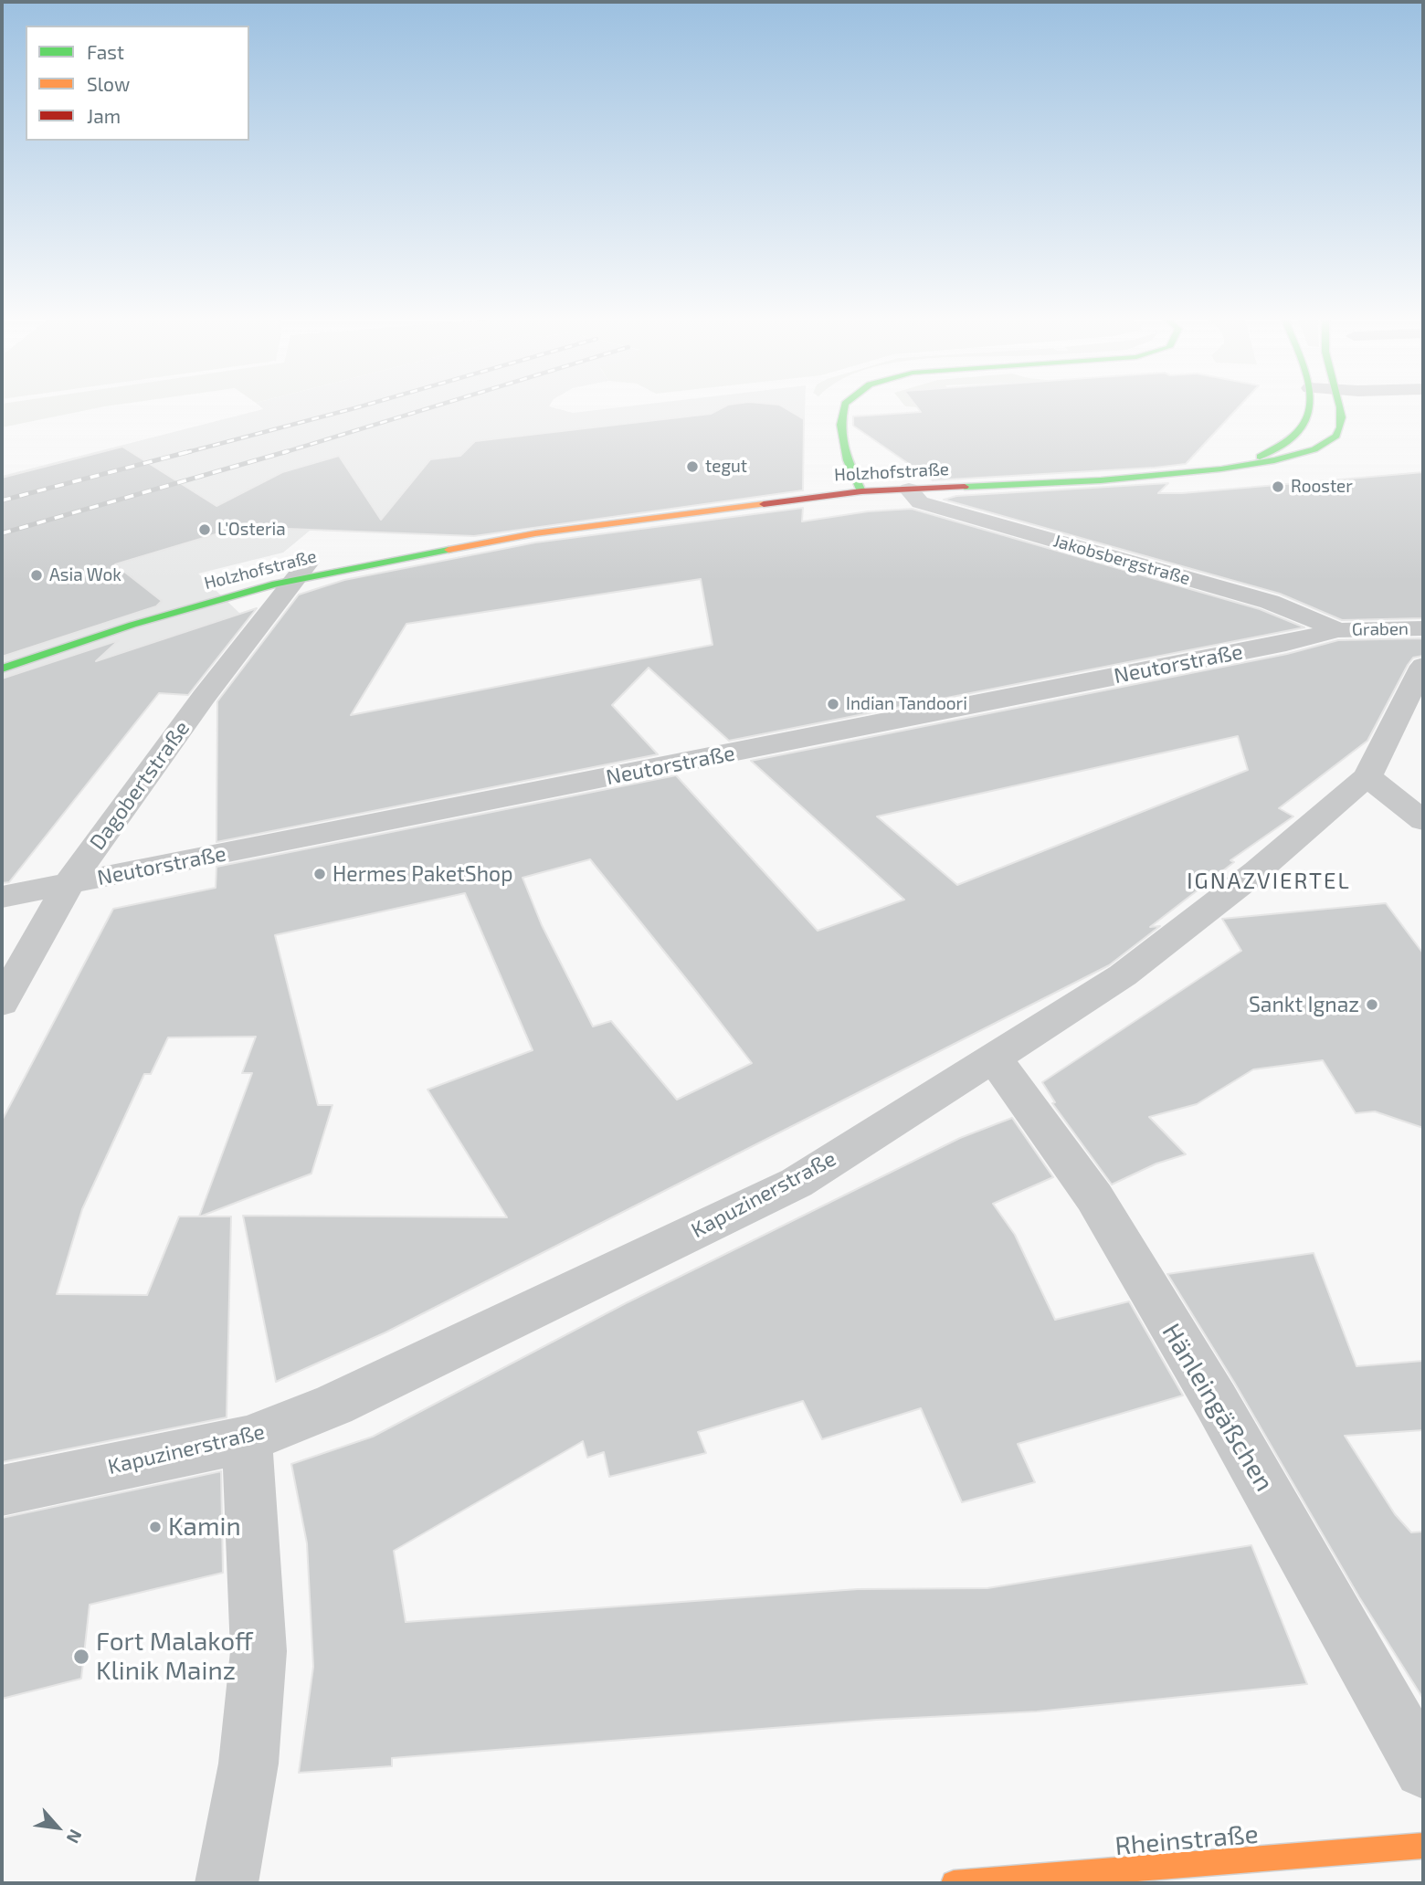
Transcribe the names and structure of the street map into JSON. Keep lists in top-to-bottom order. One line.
{"streets":{"street":["Holzhofstraße","Jakobsbergstraße","Graben","Neutorstraße","Dagobertstraße","Kapuzinerstraße","Hänleingäßchen","Rheinstraße"]},"crossings":[["Holzhofstraße","Jakobsbergstraße"],["Holzhofstraße","Dagobertstraße"],["Jakobsbergstraße","Graben"],["Jakobsbergstraße","Neutorstraße"],["Graben","Neutorstraße"],["Neutorstraße","Dagobertstraße"],["Kapuzinerstraße","Hänleingäßchen"]],"districts":["IGNAZVIERTEL"],"places":["tegut","Rooster","L'Osteria","Asia Wok","Indian Tandoori","Hermes PaketShop","Sankt Ignaz","Kamin","Fort Malakoff Klinik Mainz"],"legend":["Fast","Slow","Jam"],"north":"bottom right"}
